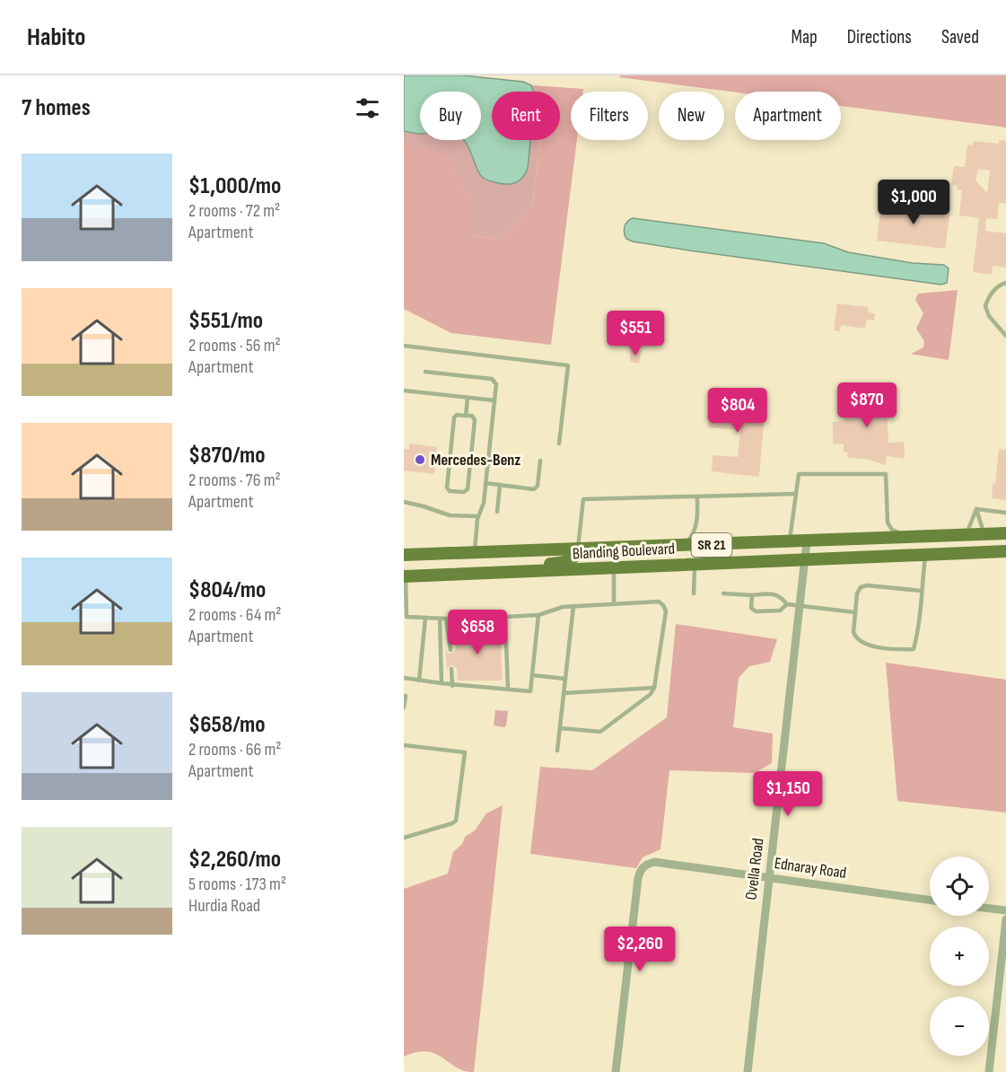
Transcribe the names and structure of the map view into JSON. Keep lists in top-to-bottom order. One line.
{"streets":{"main road":["SR 21","Blanding Boulevard"],"street":["Ednaray Road","Ovella Road"]},"crossings":[["Blanding Boulevard","Ovella Road"],["Ednaray Road","Ovella Road"]],"places":["Mercedes-Benz"],"page":{"header":"Habito","nav":["Map","Directions","Saved"],"heading":"7 homes","chip":["Buy","Rent","Filters","New","Apartment"],"list":[{"name":"$1,000/mo","note":"2 rooms · 72 m² · Apartment"},{"name":"$551/mo","note":"2 rooms · 56 m² · Apartment"},{"name":"$870/mo","note":"2 rooms · 76 m² · Apartment"},{"name":"$804/mo","note":"2 rooms · 64 m² · Apartment"},{"name":"$658/mo","note":"2 rooms · 66 m² · Apartment"},{"name":"$2,260/mo","note":"5 rooms · 173 m² · Hurdia Road"}],"price":["$1,000","$551","$870","$804","$658","$1,150","$2,260"],"map_buttons":["+","−"]}}
